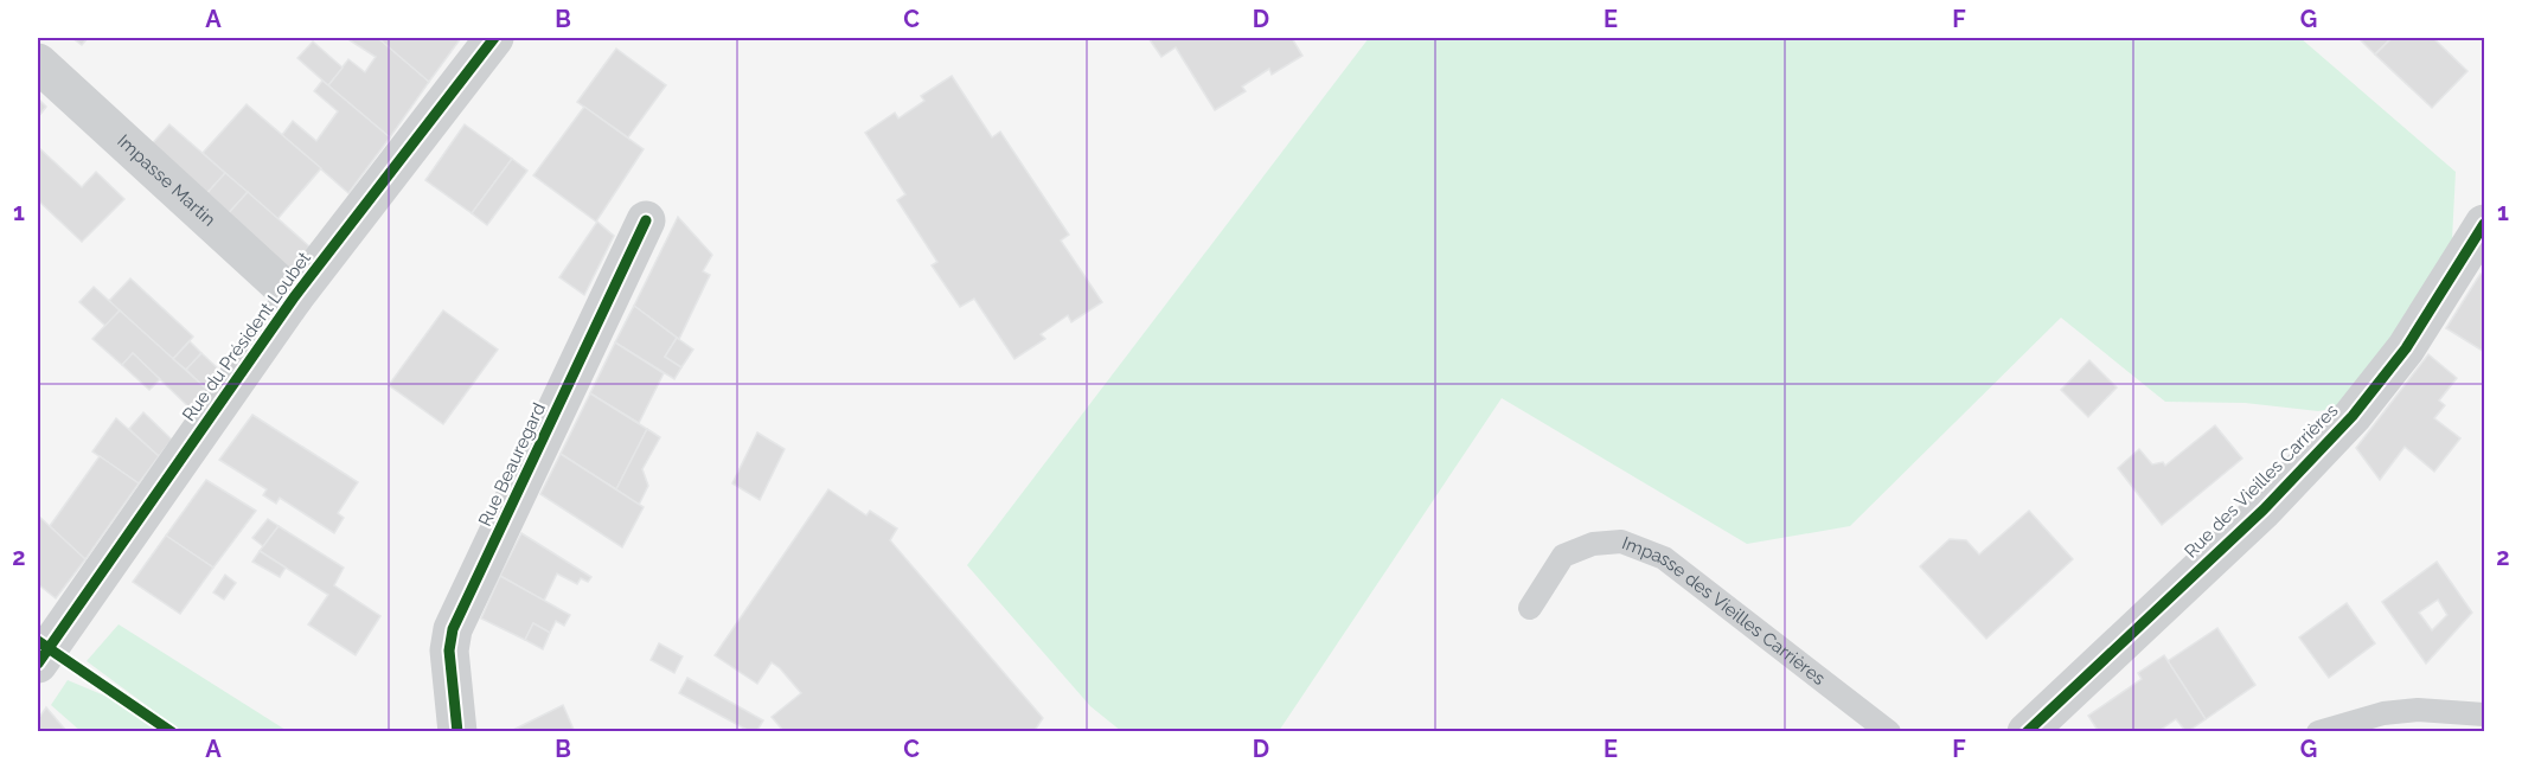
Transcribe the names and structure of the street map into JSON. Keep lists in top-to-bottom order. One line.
{"streets":{"street":["Impasse Martin","Rue du Président Loubet","Rue Beauregard","Rue des Vieilles Carrières"],"lane":["Impasse des Vieilles Carrières"]},"crossings":[["Impasse Martin","Rue du Président Loubet"]],"grid":{"columns":["A","B","C","D","E","F","G"],"rows":["1","2"]}}
